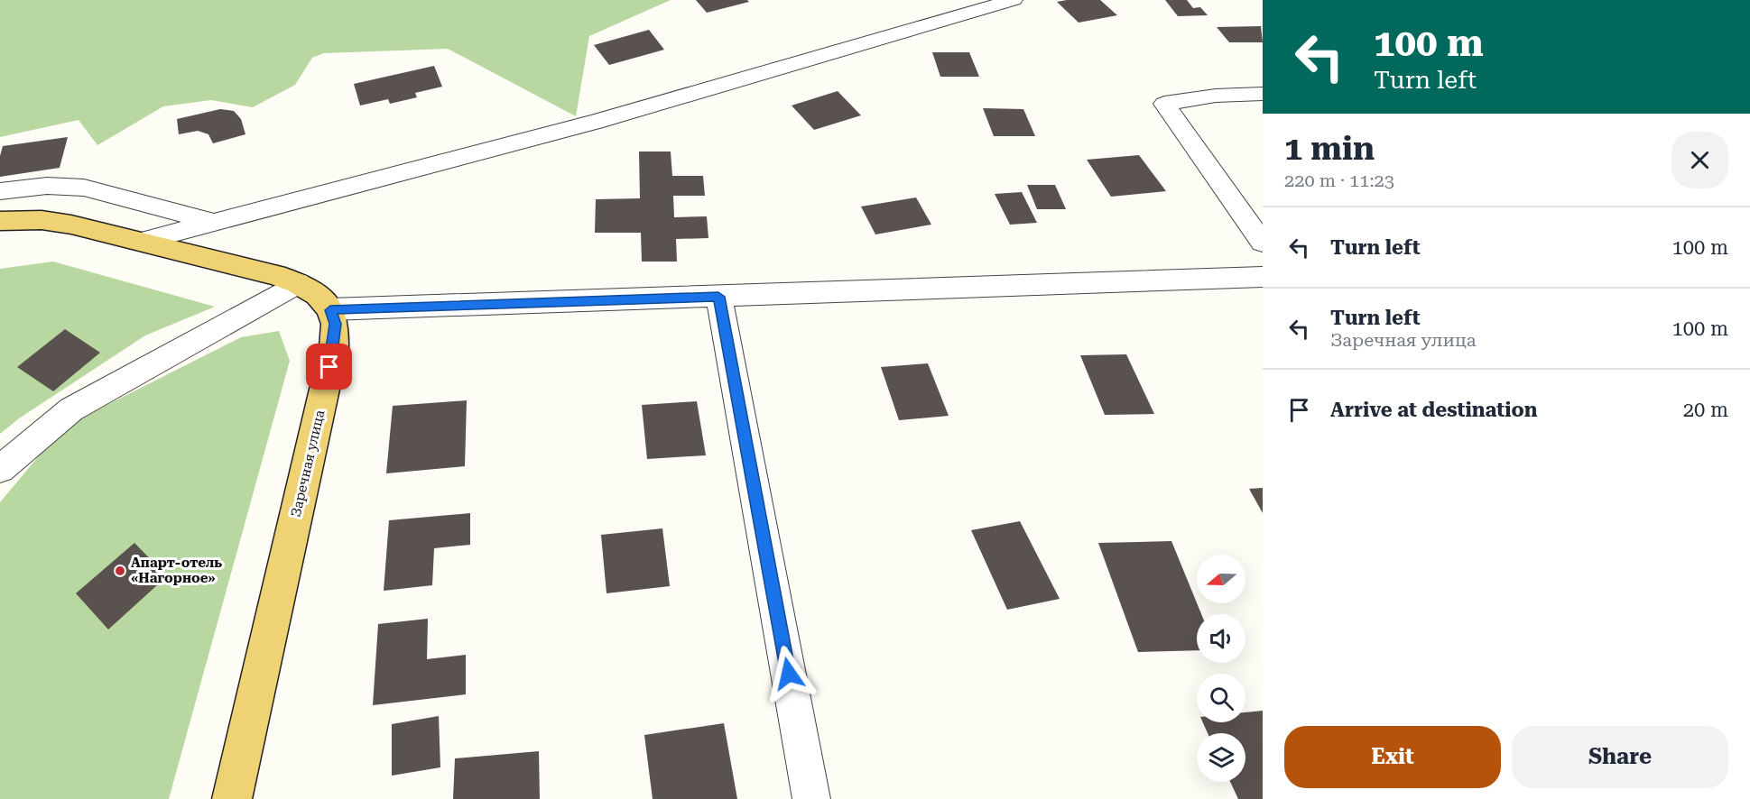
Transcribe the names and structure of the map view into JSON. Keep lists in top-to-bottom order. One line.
{"streets":{"main road":["Заречная улица"]},"places":["Апарт-отель «Нагорное»"],"north":"left","page":{"turn":["100 m","Turn left"],"heading":["1 min","220 m · 11:23"],"list":[{"name":"Turn left","value":"100 m"},{"name":"Turn left","note":"Заречная улица","value":"100 m"},{"name":"Arrive at destination","value":"20 m"}],"buttons":["Exit","Share"]}}
